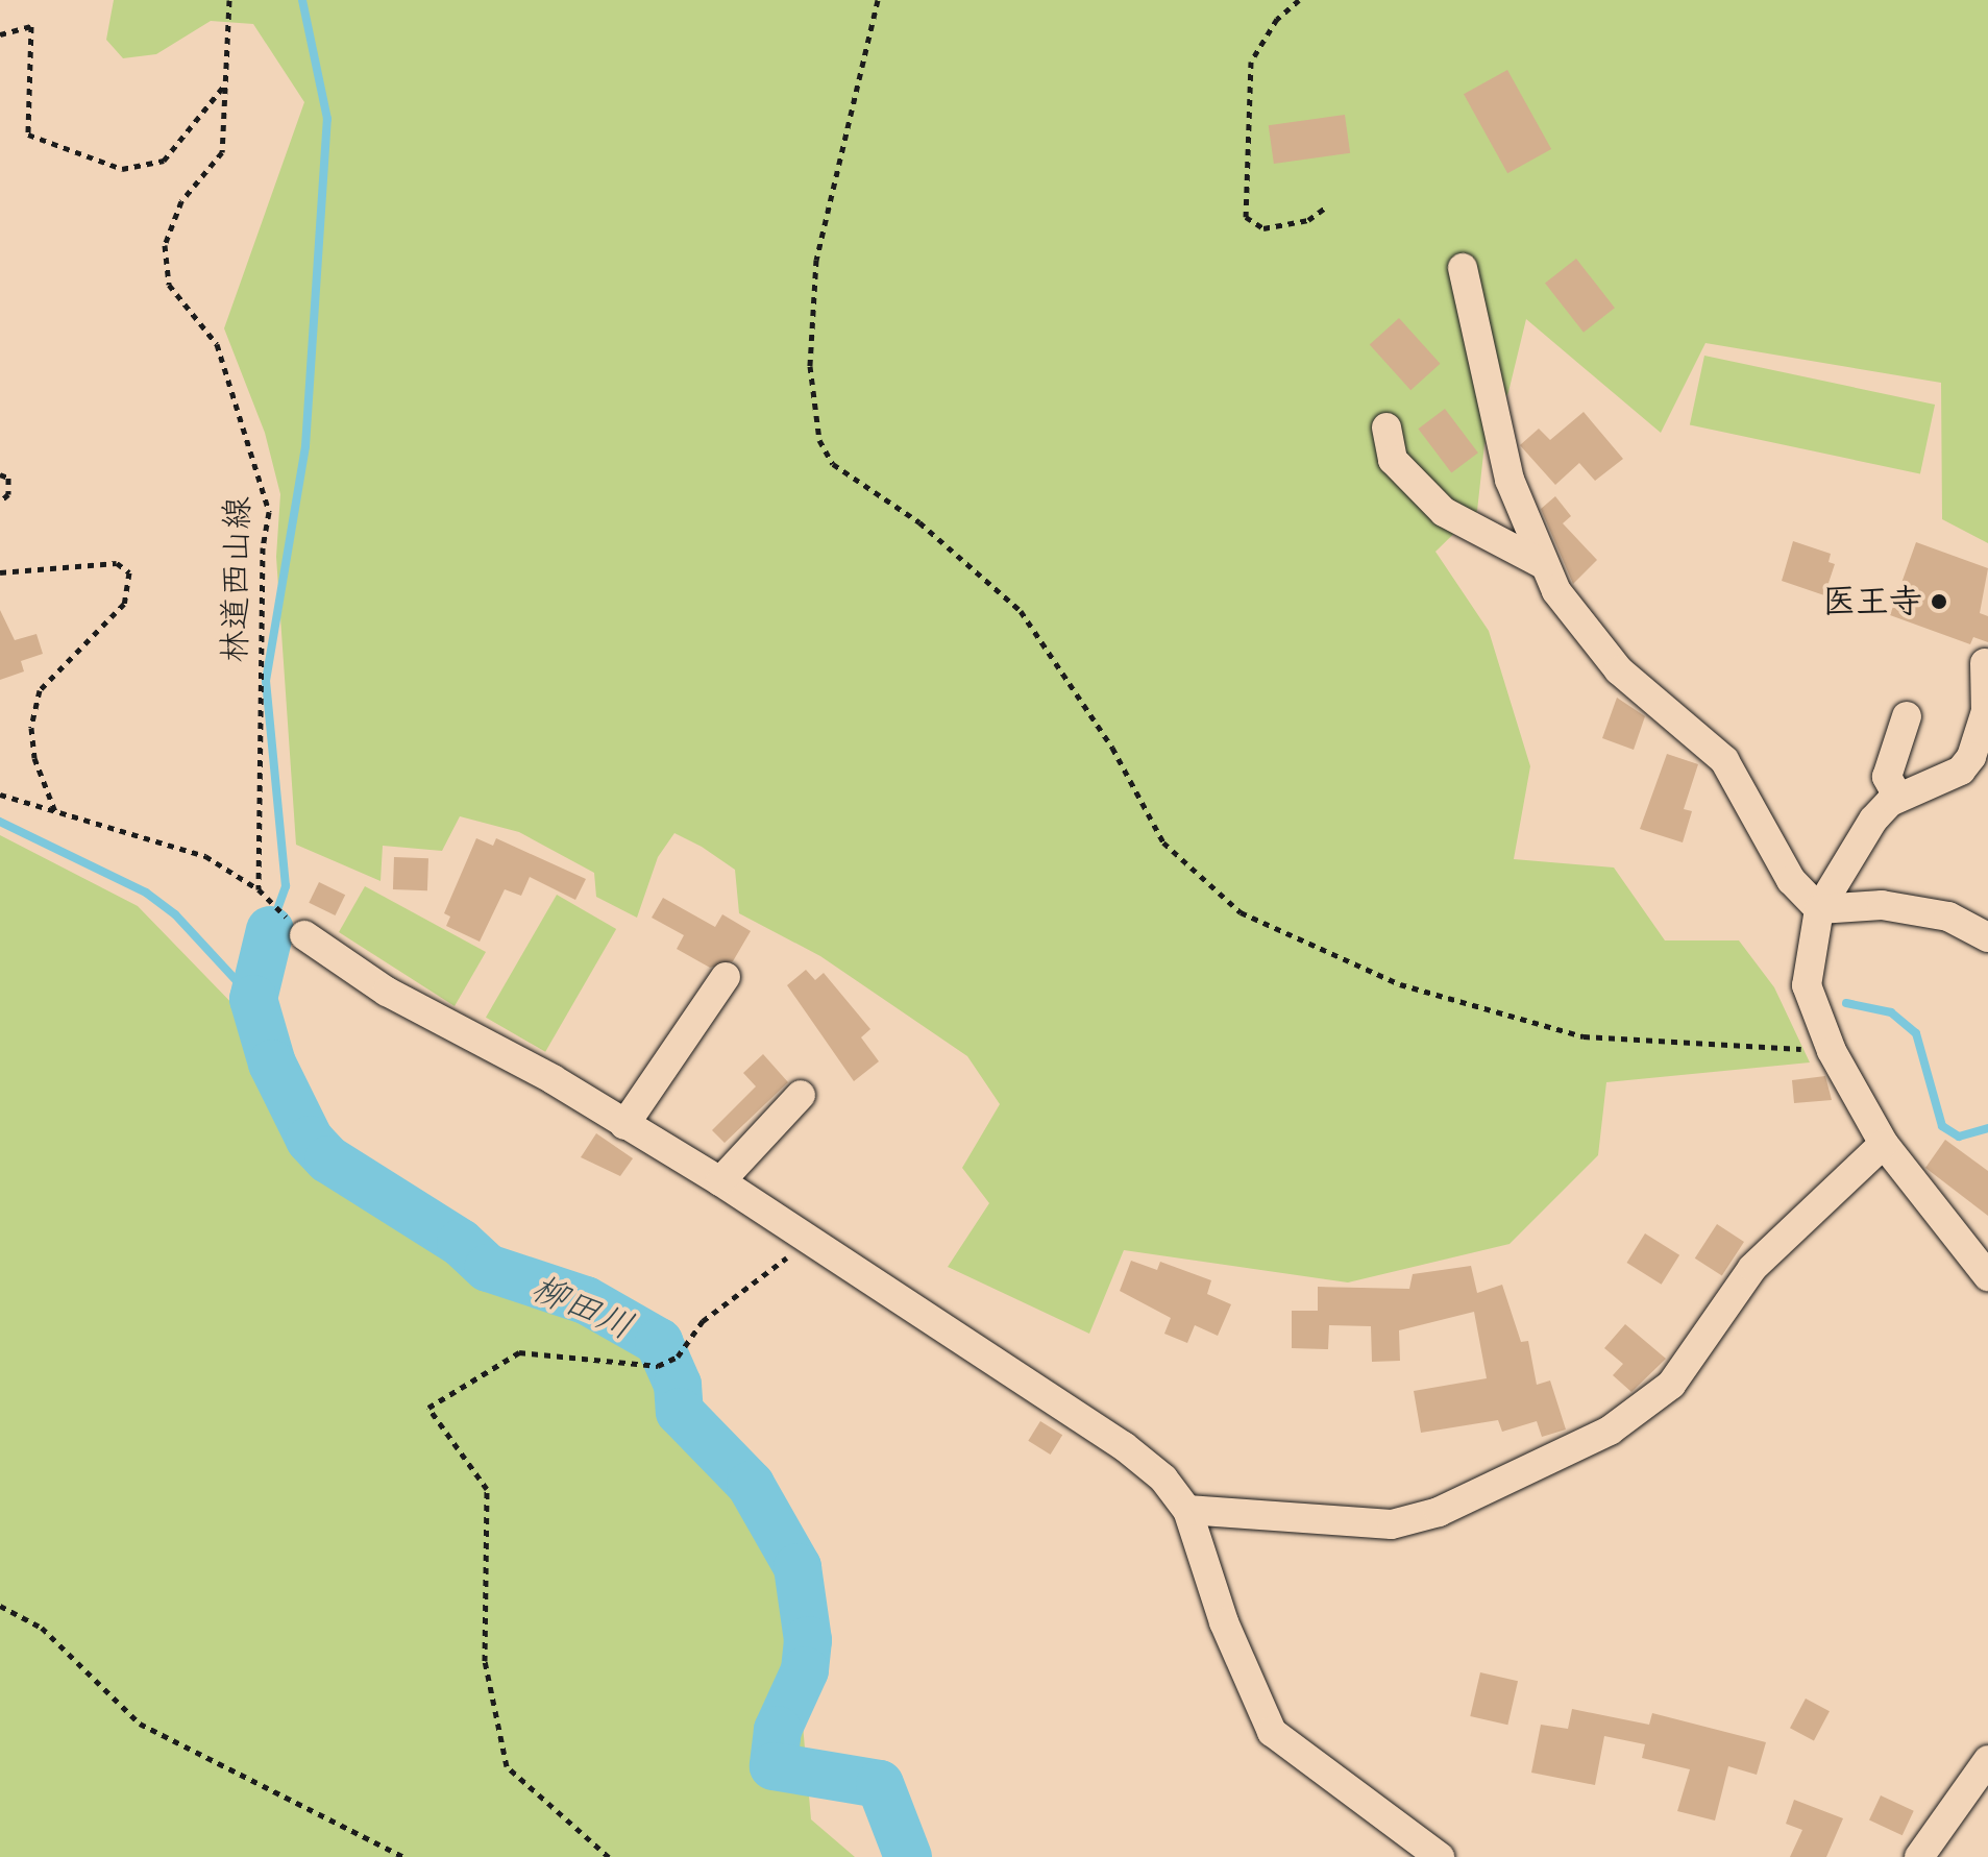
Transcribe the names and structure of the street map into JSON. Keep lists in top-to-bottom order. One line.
{"streets":{"path":["林道西山線"]},"water":["柳田川"],"places":["医王寺"]}
